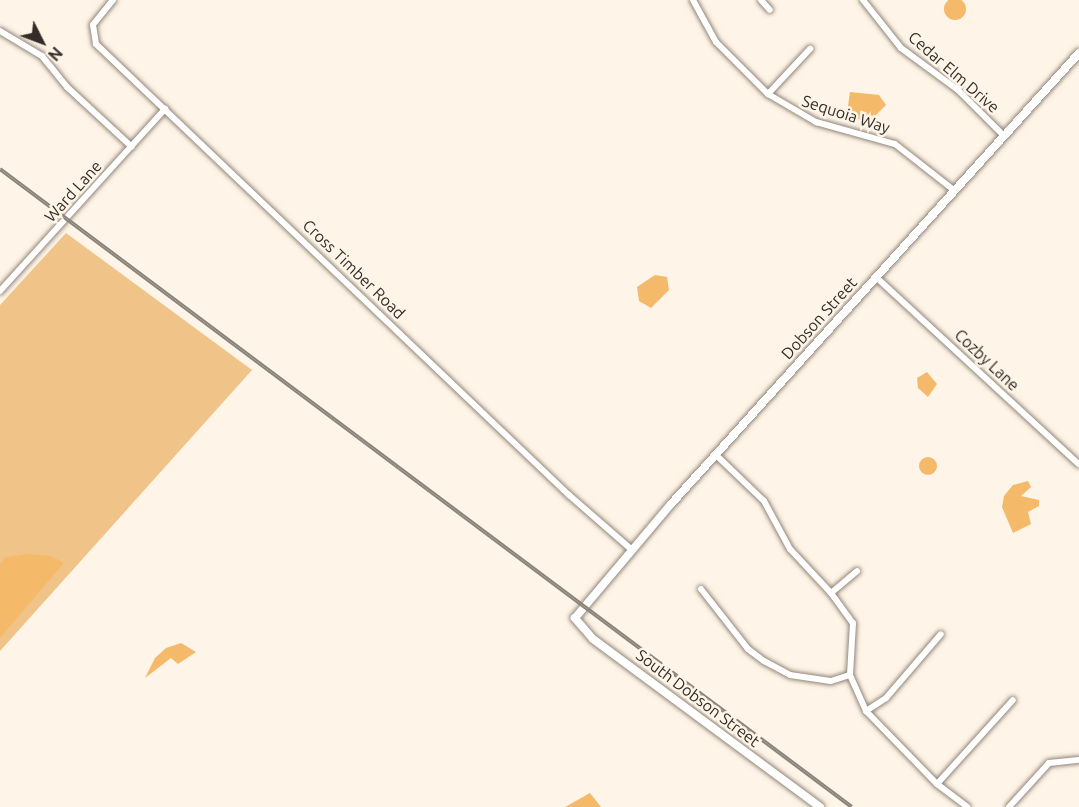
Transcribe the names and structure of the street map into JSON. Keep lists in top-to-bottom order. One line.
{"streets":{"street":["Cedar Elm Drive","Sequoia Way","Ward Lane","Cross Timber Road","Dobson Street","Cozby Lane","South Dobson Street"]},"crossings":[["Cedar Elm Drive","Dobson Street"],["Sequoia Way","Dobson Street"],["Ward Lane","Cross Timber Road"],["Cross Timber Road","Dobson Street"],["Dobson Street","Cozby Lane"],["Dobson Street","South Dobson Street"]],"north":"bottom right"}
